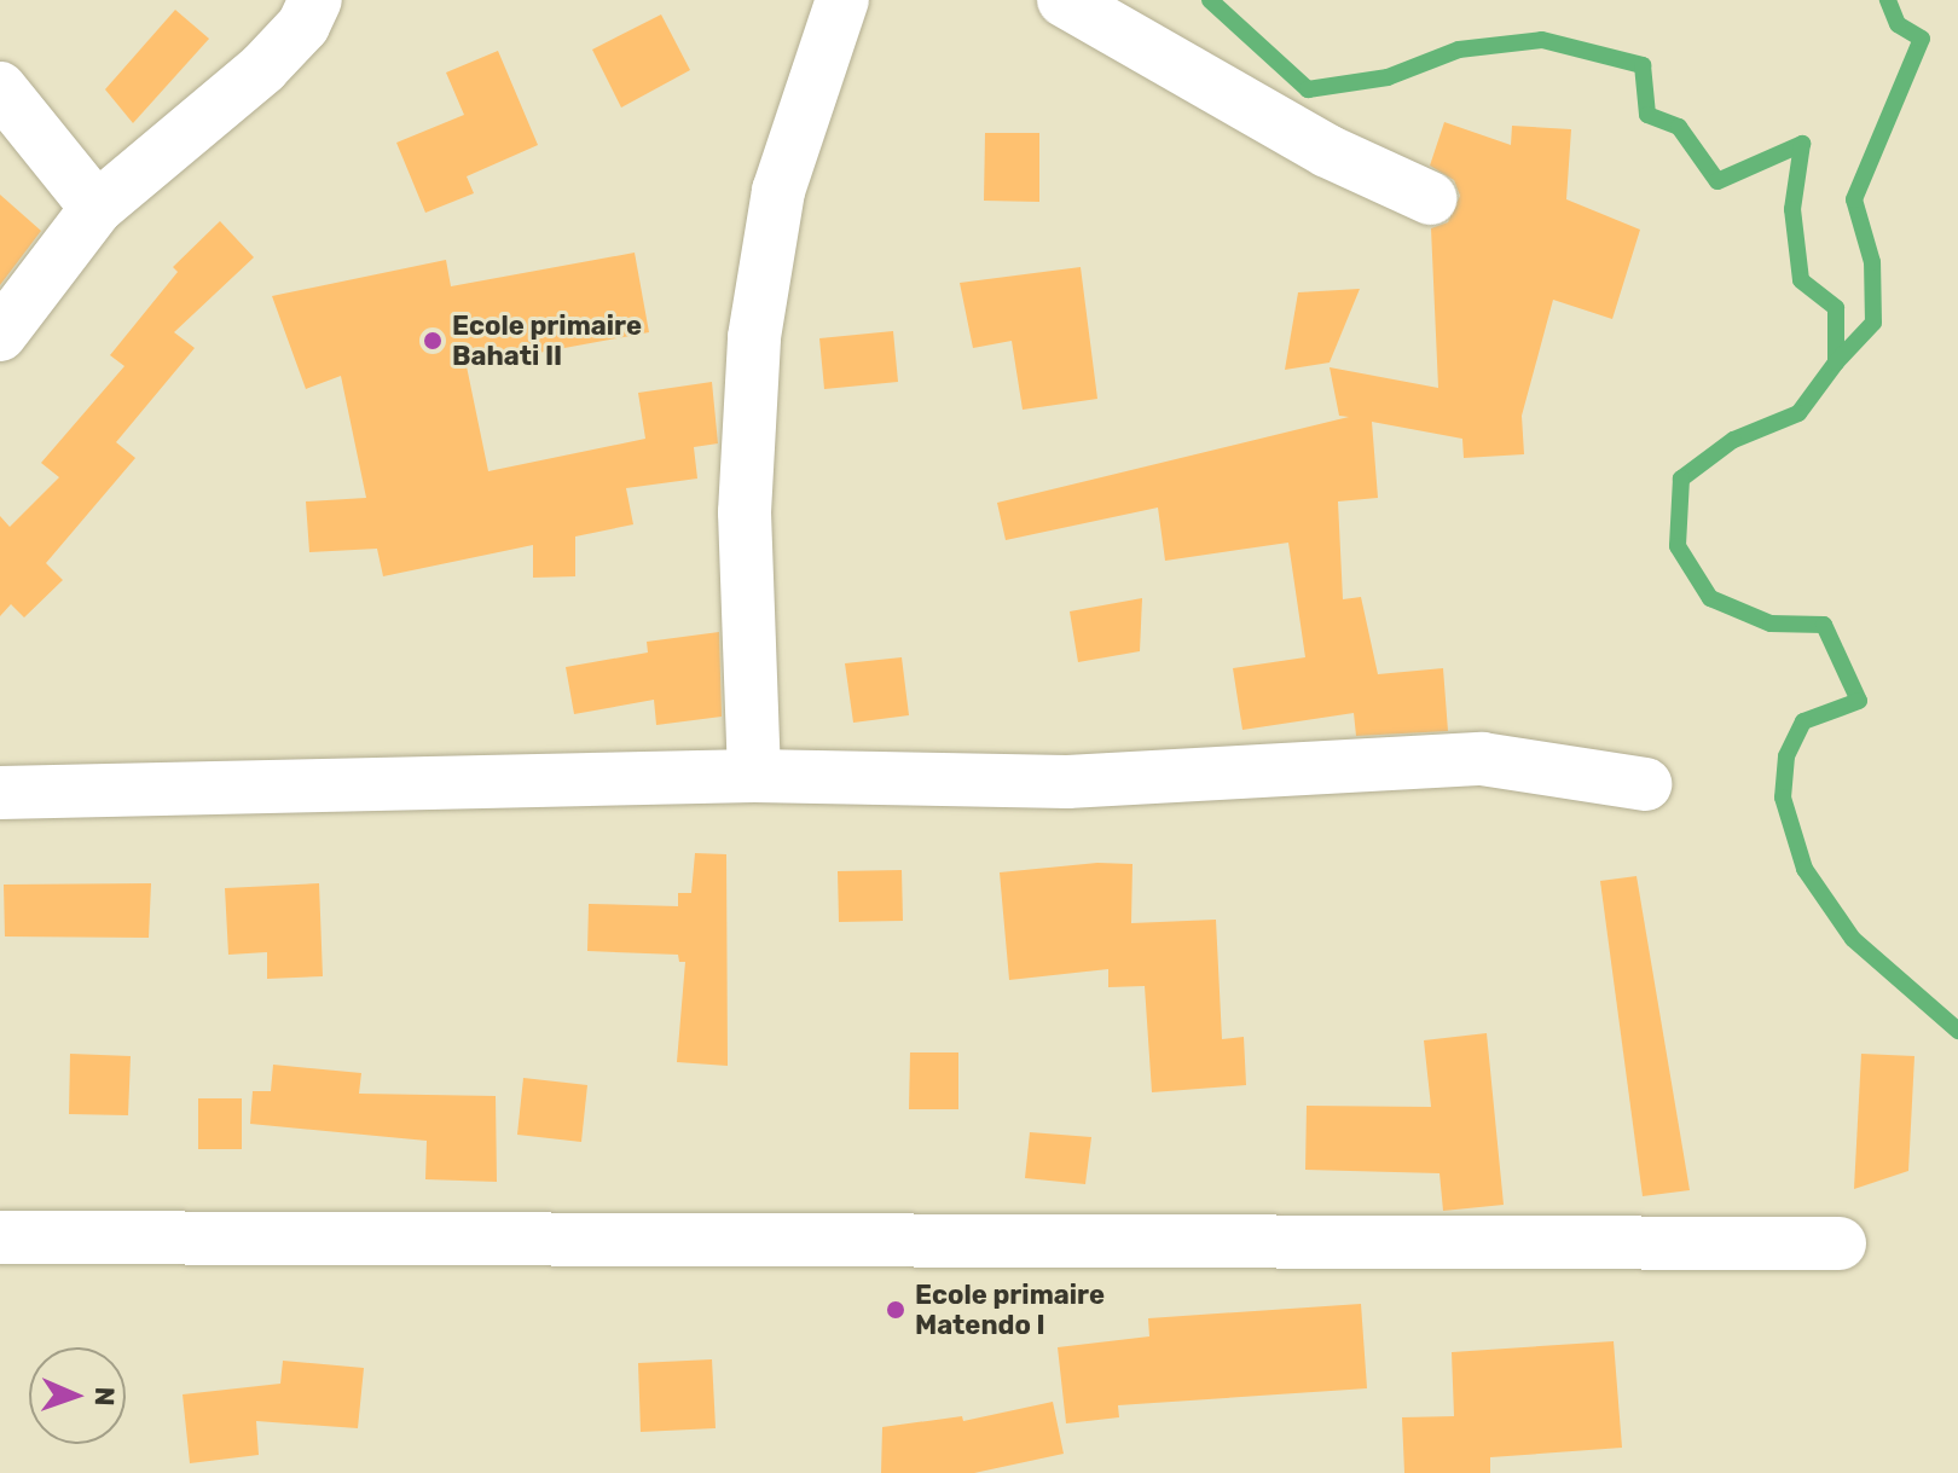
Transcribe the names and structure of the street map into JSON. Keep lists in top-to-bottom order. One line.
{"places":["Ecole primaire Bahati II","Ecole primaire Matendo I"],"north":"right"}
